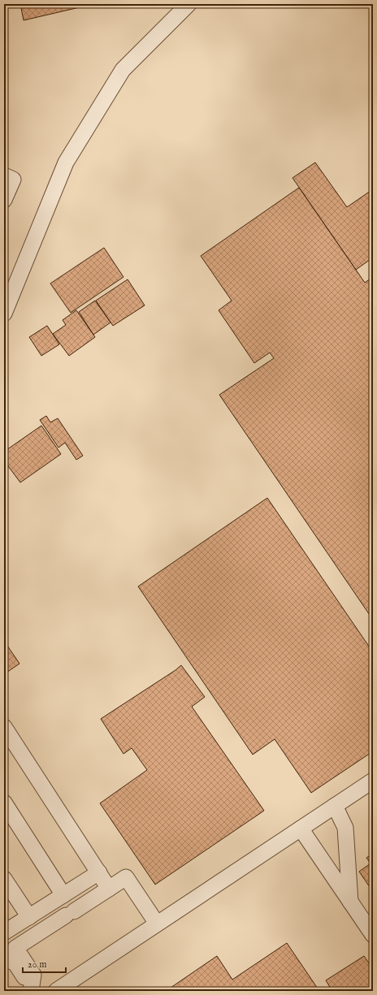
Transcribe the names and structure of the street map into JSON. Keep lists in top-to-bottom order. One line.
{"scale_bar":"20 m"}
